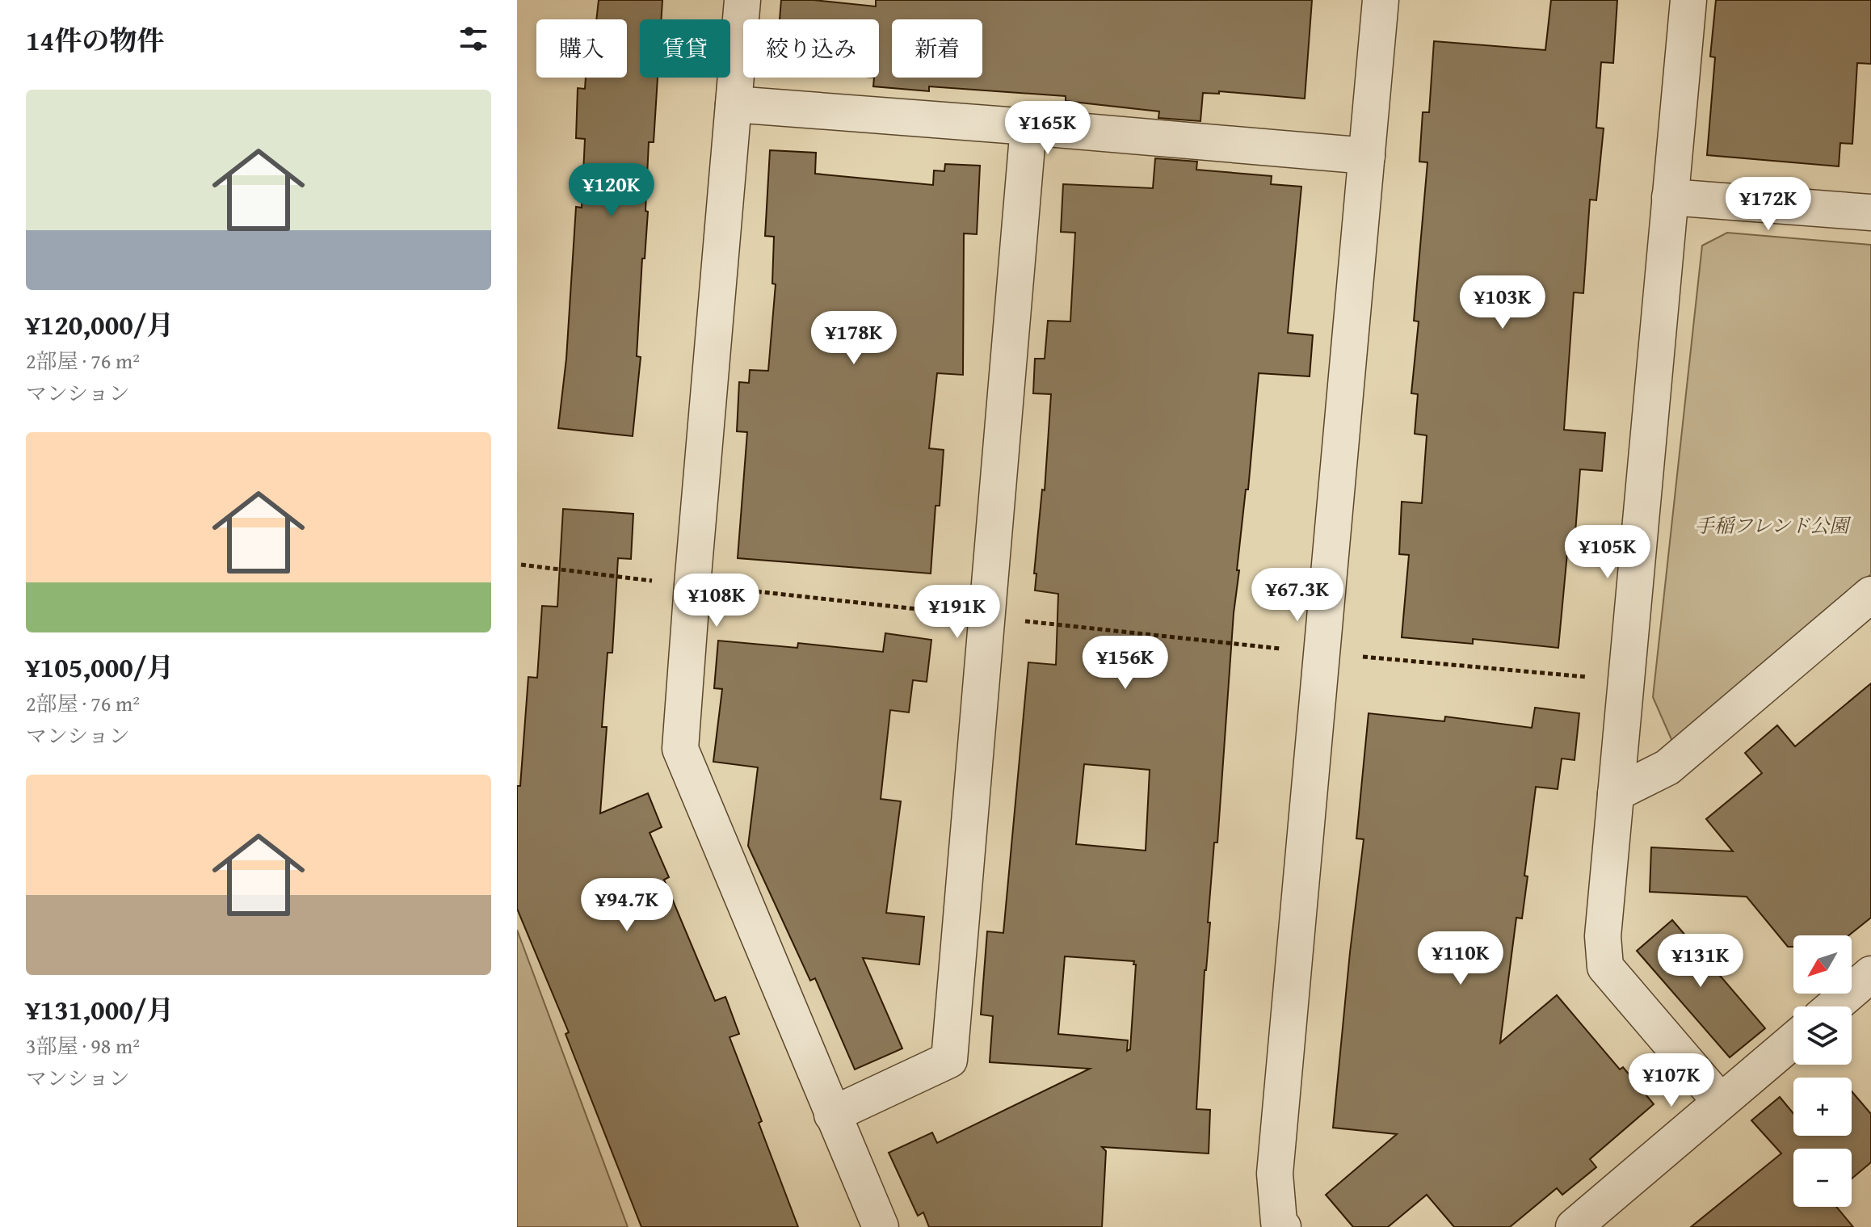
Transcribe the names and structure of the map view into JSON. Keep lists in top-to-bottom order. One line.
{"parks":["手稲フレンド公園"],"north":"bottom left","page":{"heading":"14件の物件","chip":["購入","賃貸","絞り込み","新着"],"list":[{"name":"¥120,000/月","note":"2部屋 · 76 m² · マンション"},{"name":"¥105,000/月","note":"2部屋 · 76 m² · マンション"},{"name":"¥131,000/月","note":"3部屋 · 98 m² · マンション"}],"price":["¥165K","¥120K","¥172K","¥103K","¥178K","¥105K","¥67.3K","¥108K","¥191K","¥156K","¥94.7K","¥110K","¥131K","¥107K"],"map_buttons":["+","−"]}}
